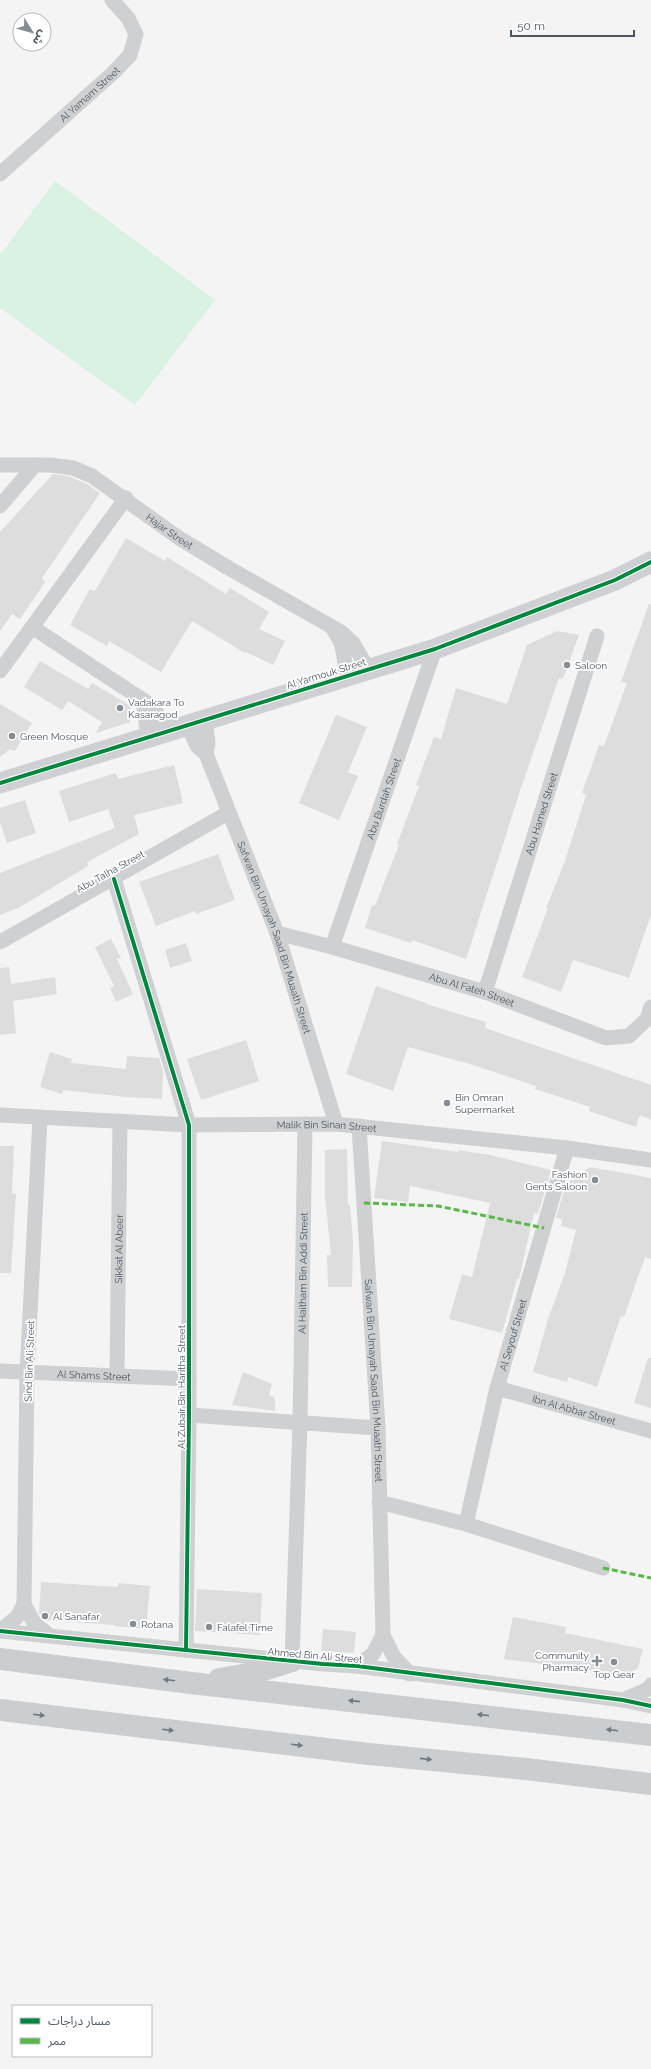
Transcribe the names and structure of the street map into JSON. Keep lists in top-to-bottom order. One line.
{"streets":{"street":["Al Yamam Street","Hajar Street","Al Yarmouk Street","Abu Burdah Street","Abu Hamed Street","Abu Talha Street","Safwan Bin Umayah Saad Bin Muaath Street","Abu Al Fateh Street","Malik Bin Sinan Street","Sikkat Al Abeer","Al Haitham Bin Addi Street","Al Seyouf Street","Sind Bin Ali Street","Al Shams Street","Al Zubair Bin Haritha Street","Ibn Al Abbar Street","Ahmed Bin Ali Street"]},"crossings":[["Hajar Street","Al Yarmouk Street"],["Al Yarmouk Street","Abu Burdah Street"],["Al Yarmouk Street","Safwan Bin Umayah Saad Bin Muaath Street"],["Abu Burdah Street","Abu Al Fateh Street"],["Abu Hamed Street","Abu Al Fateh Street"],["Abu Talha Street","Safwan Bin Umayah Saad Bin Muaath Street"],["Abu Talha Street","Al Zubair Bin Haritha Street"],["Safwan Bin Umayah Saad Bin Muaath Street","Abu Al Fateh Street"],["Safwan Bin Umayah Saad Bin Muaath Street","Malik Bin Sinan Street"],["Safwan Bin Umayah Saad Bin Muaath Street","Ahmed Bin Ali Street"],["Malik Bin Sinan Street","Sikkat Al Abeer"],["Malik Bin Sinan Street","Al Haitham Bin Addi Street"],["Malik Bin Sinan Street","Al Seyouf Street"],["Malik Bin Sinan Street","Sind Bin Ali Street"],["Malik Bin Sinan Street","Al Zubair Bin Haritha Street"],["Sikkat Al Abeer","Al Shams Street"],["Al Haitham Bin Addi Street","Ahmed Bin Ali Street"],["Al Seyouf Street","Ibn Al Abbar Street"],["Sind Bin Ali Street","Al Shams Street"],["Sind Bin Ali Street","Ahmed Bin Ali Street"],["Al Shams Street","Al Zubair Bin Haritha Street"],["Al Zubair Bin Haritha Street","Ahmed Bin Ali Street"]],"places":{"other":["Saloon","Vadakara To Kasaragod","Green Mosque","Bin Omran Supermarket","Fashion Gents Saloon","Al Sanafar","Rotana","Falafel Time","Top Gear"],"health":["Community Pharmacy"]},"legend":["مسار دراجات","ممر"],"scale_bar":"50 m","north":"bottom right"}
